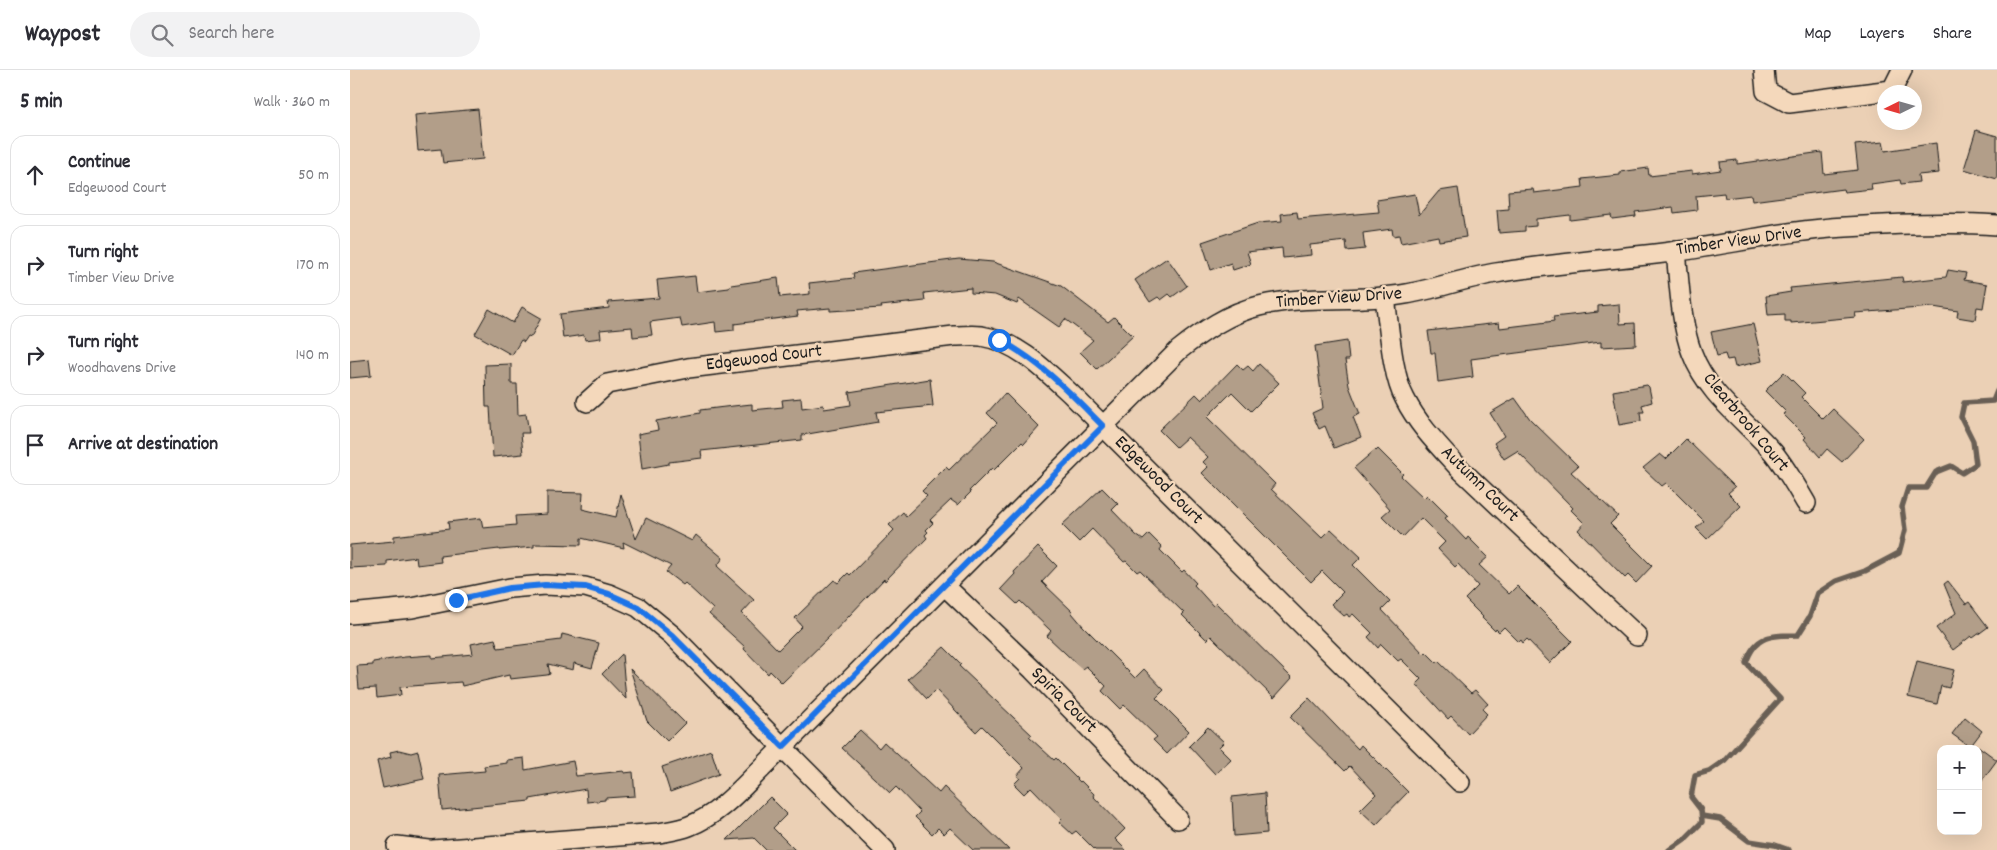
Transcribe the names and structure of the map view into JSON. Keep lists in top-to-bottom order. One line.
{"streets":{"street":["Timber View Drive","Edgewood Court","Clearbrook Court","Autumn Court","Spiria Court"]},"crossings":[["Timber View Drive","Edgewood Court"],["Timber View Drive","Clearbrook Court"],["Timber View Drive","Autumn Court"],["Timber View Drive","Spiria Court"]],"north":"left","page":{"header":"Waypost","search":"Search here","nav":["Map","Layers","Share"],"heading":["5 min","Walk · 360 m"],"list":[["Continue","Edgewood Court","50 m"],["Turn right","Timber View Drive","170 m"],["Turn right","Woodhavens Drive","140 m"],"Arrive at destination"],"map_buttons":["+","−"]}}
